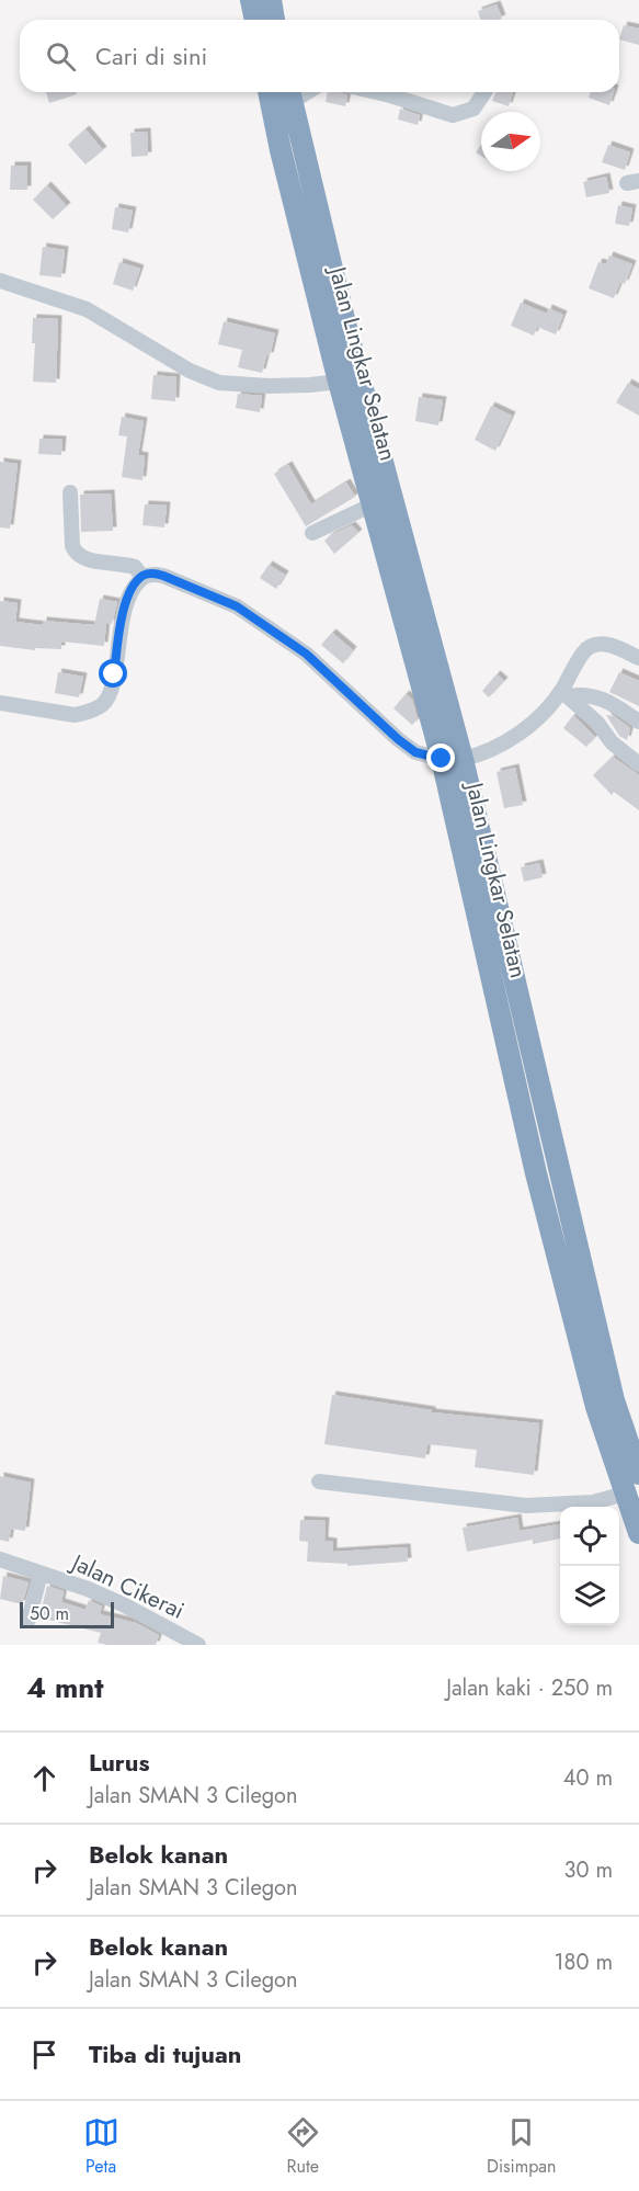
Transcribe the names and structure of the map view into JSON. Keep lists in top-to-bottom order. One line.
{"streets":{"highway":["Jalan Lingkar Selatan"],"street":["Jalan Cikerai"]},"scale_bar":"50 m","north":"right","page":{"search":"Cari di sini","scale":"50 m","heading":["4 mnt","Jalan kaki · 250 m"],"list":[["Lurus","Jalan SMAN 3 Cilegon","40 m"],["Belok kanan","Jalan SMAN 3 Cilegon","30 m"],["Belok kanan","Jalan SMAN 3 Cilegon","180 m"],"Tiba di tujuan"],"nav":["Peta","Rute","Disimpan"]}}
